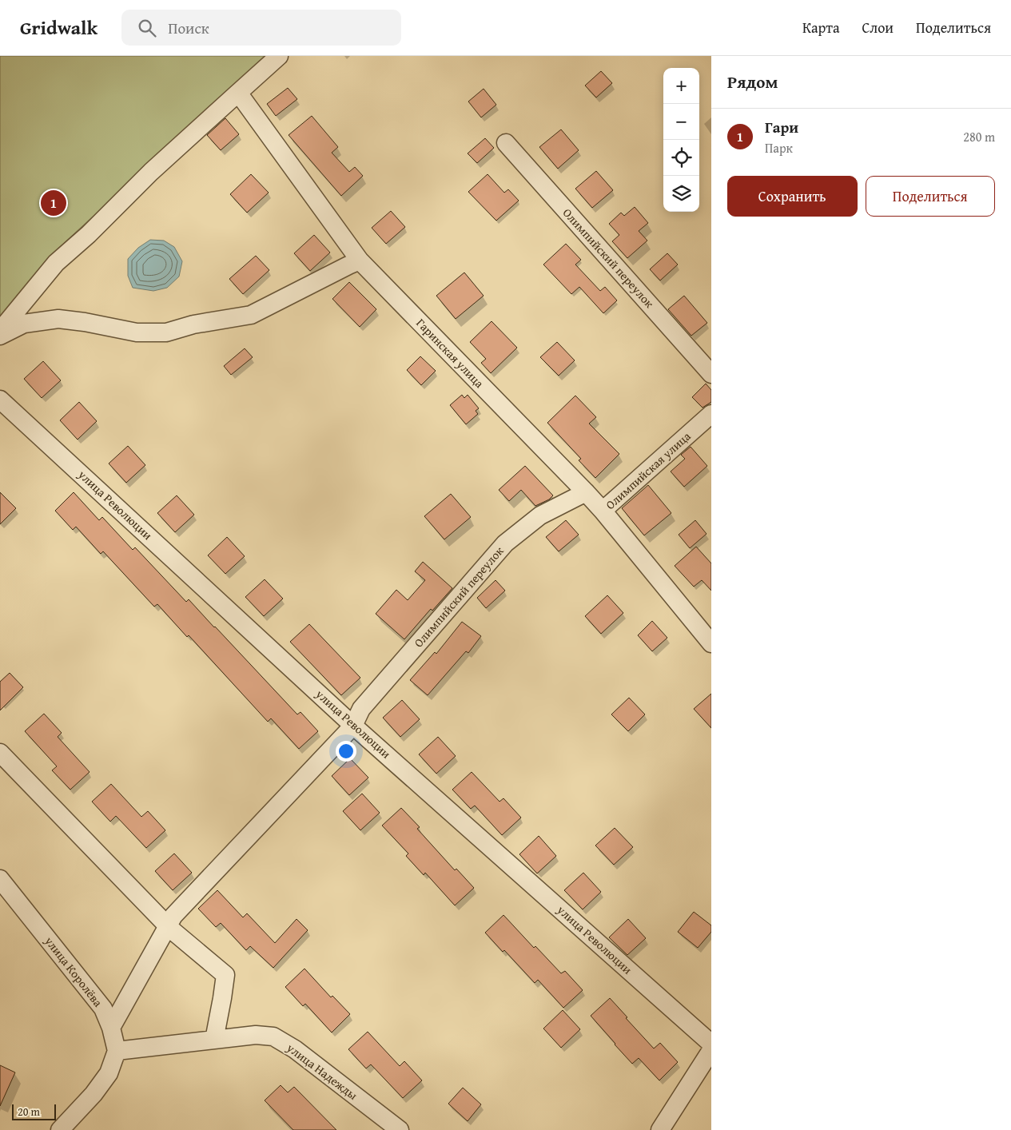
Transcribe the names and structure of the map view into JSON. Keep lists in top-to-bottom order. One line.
{"streets":{"street":["Олимпийский переулок","Гаринская улица","Олимпийская улица","улица Революции","улица Королёва","улица Надежды"]},"crossings":[["Олимпийский переулок","Гаринская улица"],["Олимпийский переулок","улица Революции"],["Олимпийский переулок","улица Королёва"],["Гаринская улица","Олимпийская улица"],["улица Королёва","улица Надежды"]],"scale_bar":"20 m","page":{"header":"Gridwalk","search":"Поиск","nav":["Карта","Слои","Поделиться"],"heading":"Рядом","map_buttons":["+","−"],"list":[{"mark":"1","name":"Гари","note":"Парк","value":"280 m"}],"buttons":["Сохранить","Поделиться"],"pins":"1","scale":"20 m"}}
